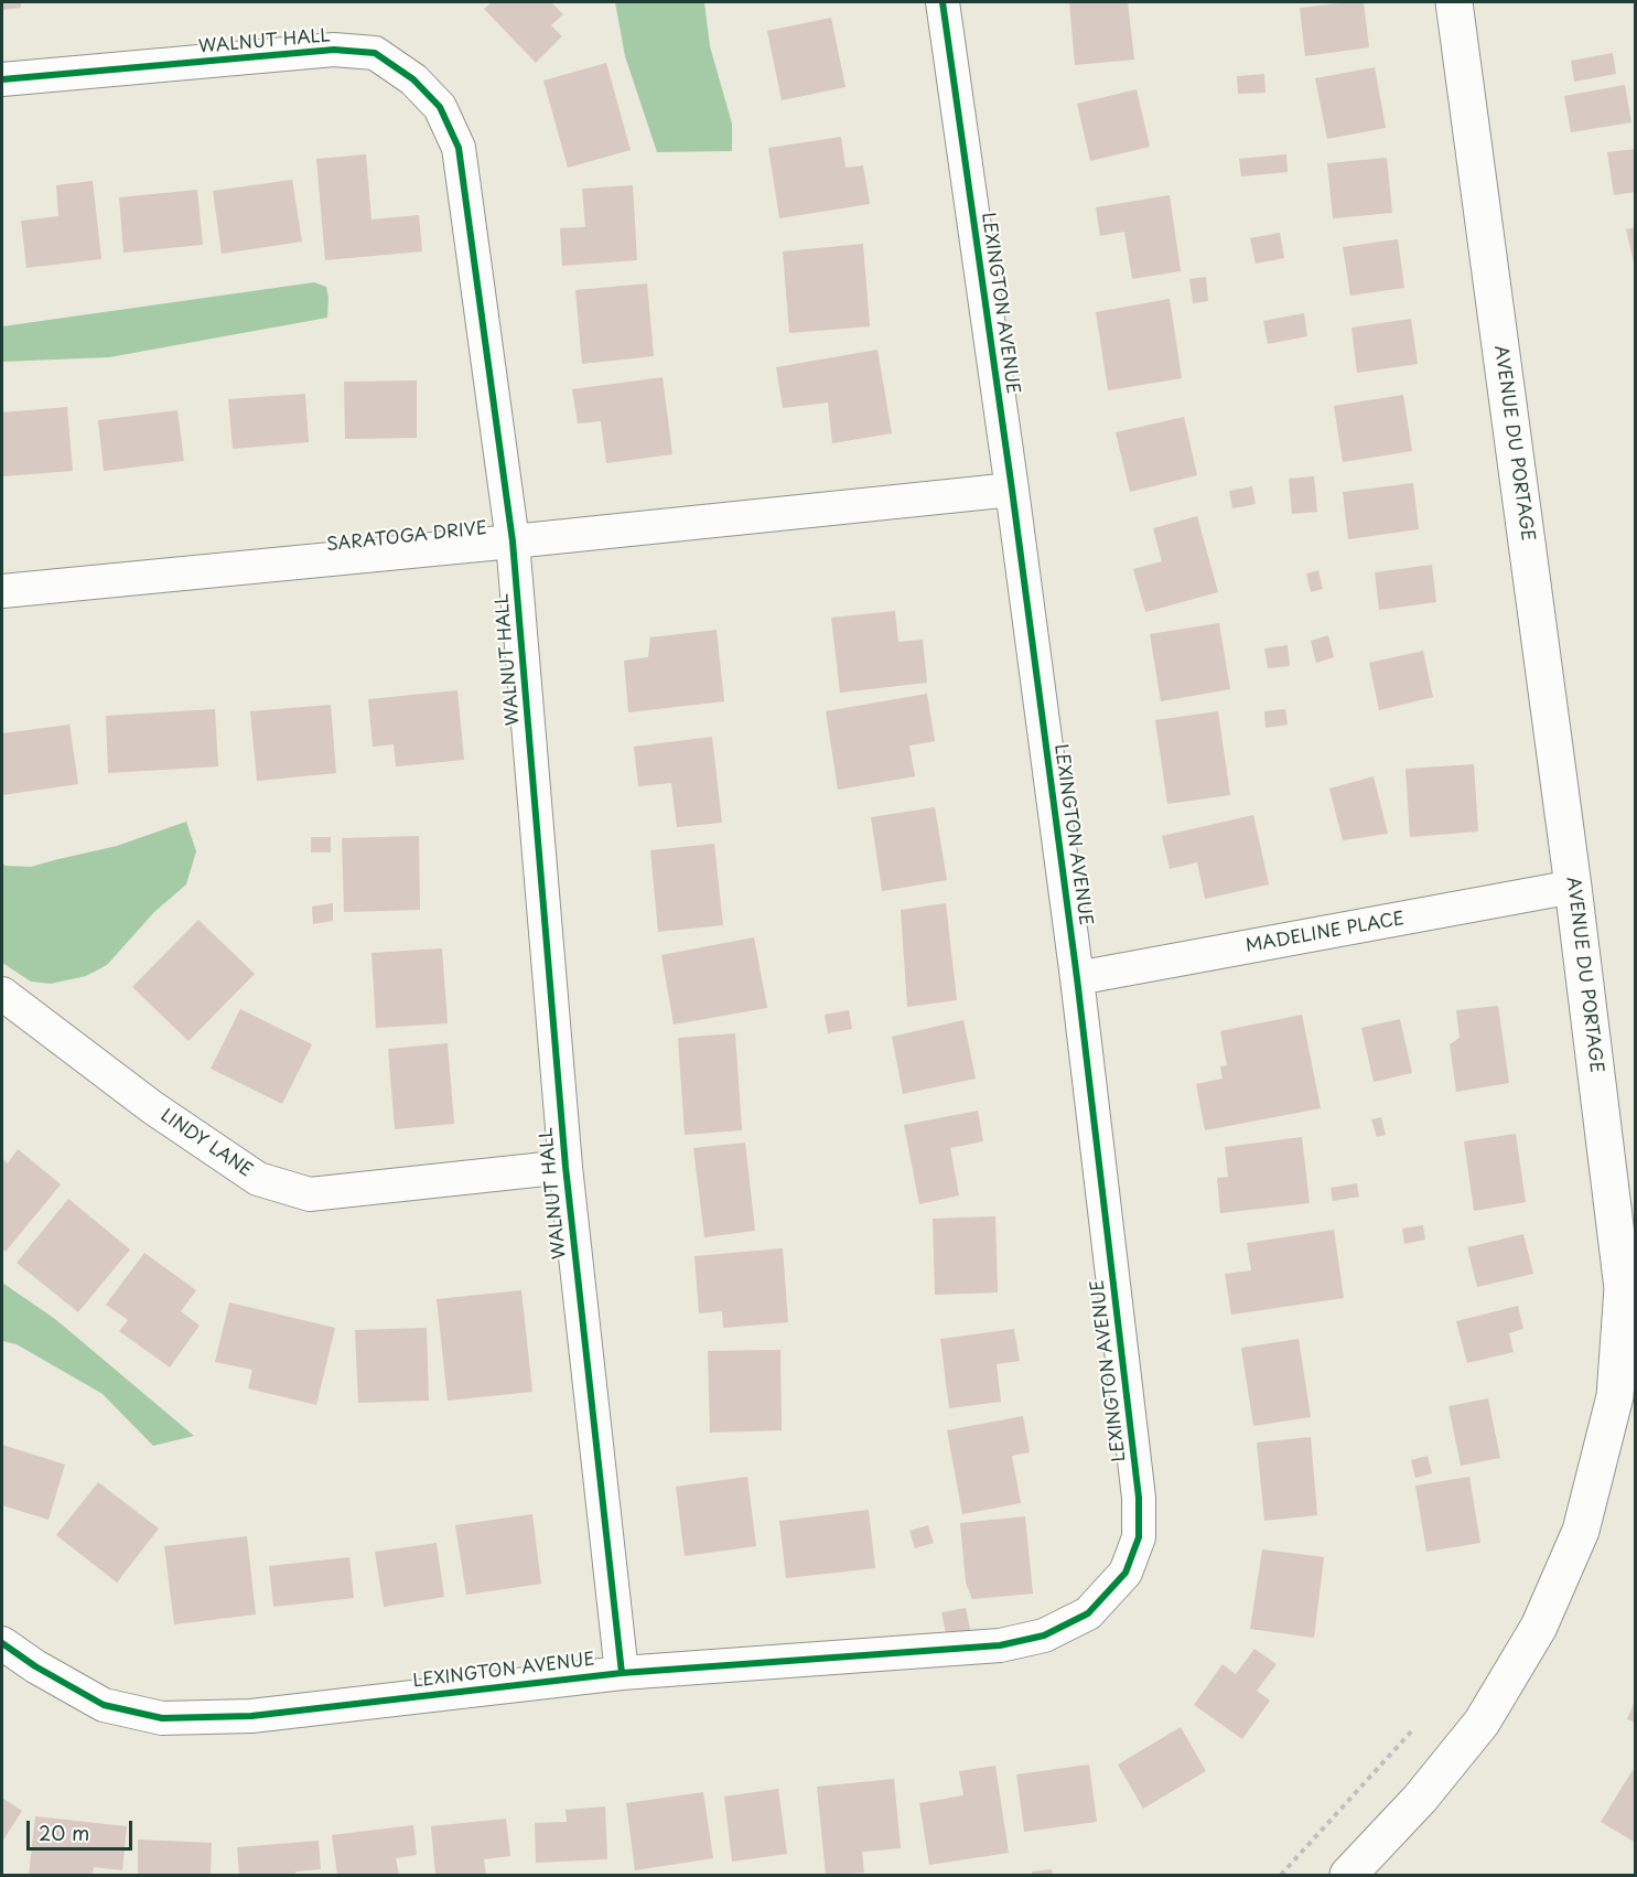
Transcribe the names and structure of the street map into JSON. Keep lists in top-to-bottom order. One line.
{"streets":{"street":["WALNUT HALL","LEXINGTON AVENUE","AVENUE DU PORTAGE","SARATOGA DRIVE","MADELINE PLACE","LINDY LANE"]},"crossings":[["WALNUT HALL","LEXINGTON AVENUE"],["WALNUT HALL","SARATOGA DRIVE"],["WALNUT HALL","LINDY LANE"],["LEXINGTON AVENUE","SARATOGA DRIVE"],["LEXINGTON AVENUE","MADELINE PLACE"],["AVENUE DU PORTAGE","MADELINE PLACE"]],"scale_bar":"20 m"}
